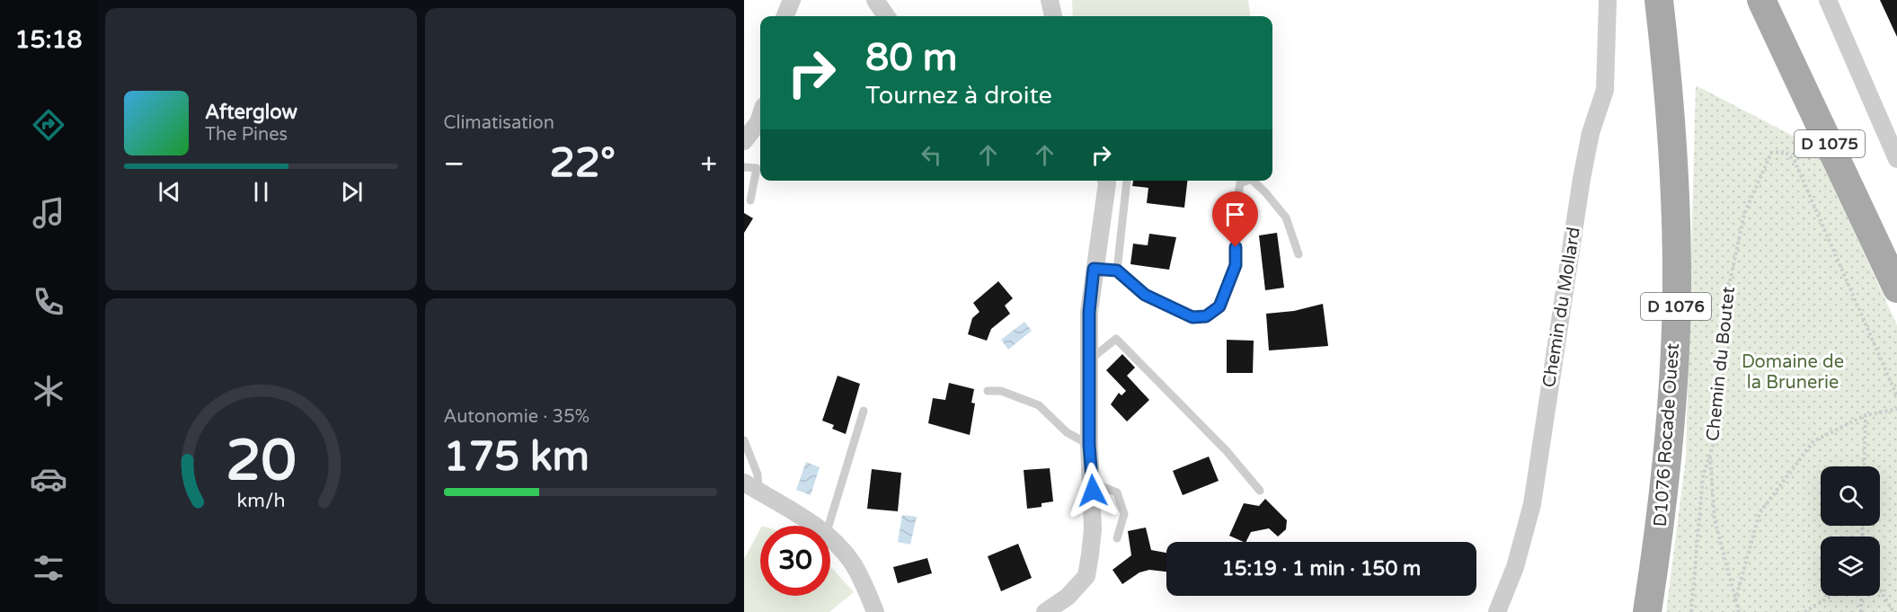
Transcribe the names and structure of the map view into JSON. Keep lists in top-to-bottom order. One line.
{"streets":{"main road":["D 1075","D 1076","D1076 Rocade Ouest"],"street":["Chemin du Mollard"],"path":["Chemin du Boutet"]},"parks":["Domaine de la Brunerie"],"page":{"tabs":"15:18","tile":["Climatisation",["Autonomie · 35%","175 km"]],"turn":["80 m","Tournez à droite"],"song":["Afterglow","The Pines"],"heat":["−","22°","+"],"limit":"30","trip":"15:19 · 1 min · 150 m","gauge":["20","km/h"]}}
